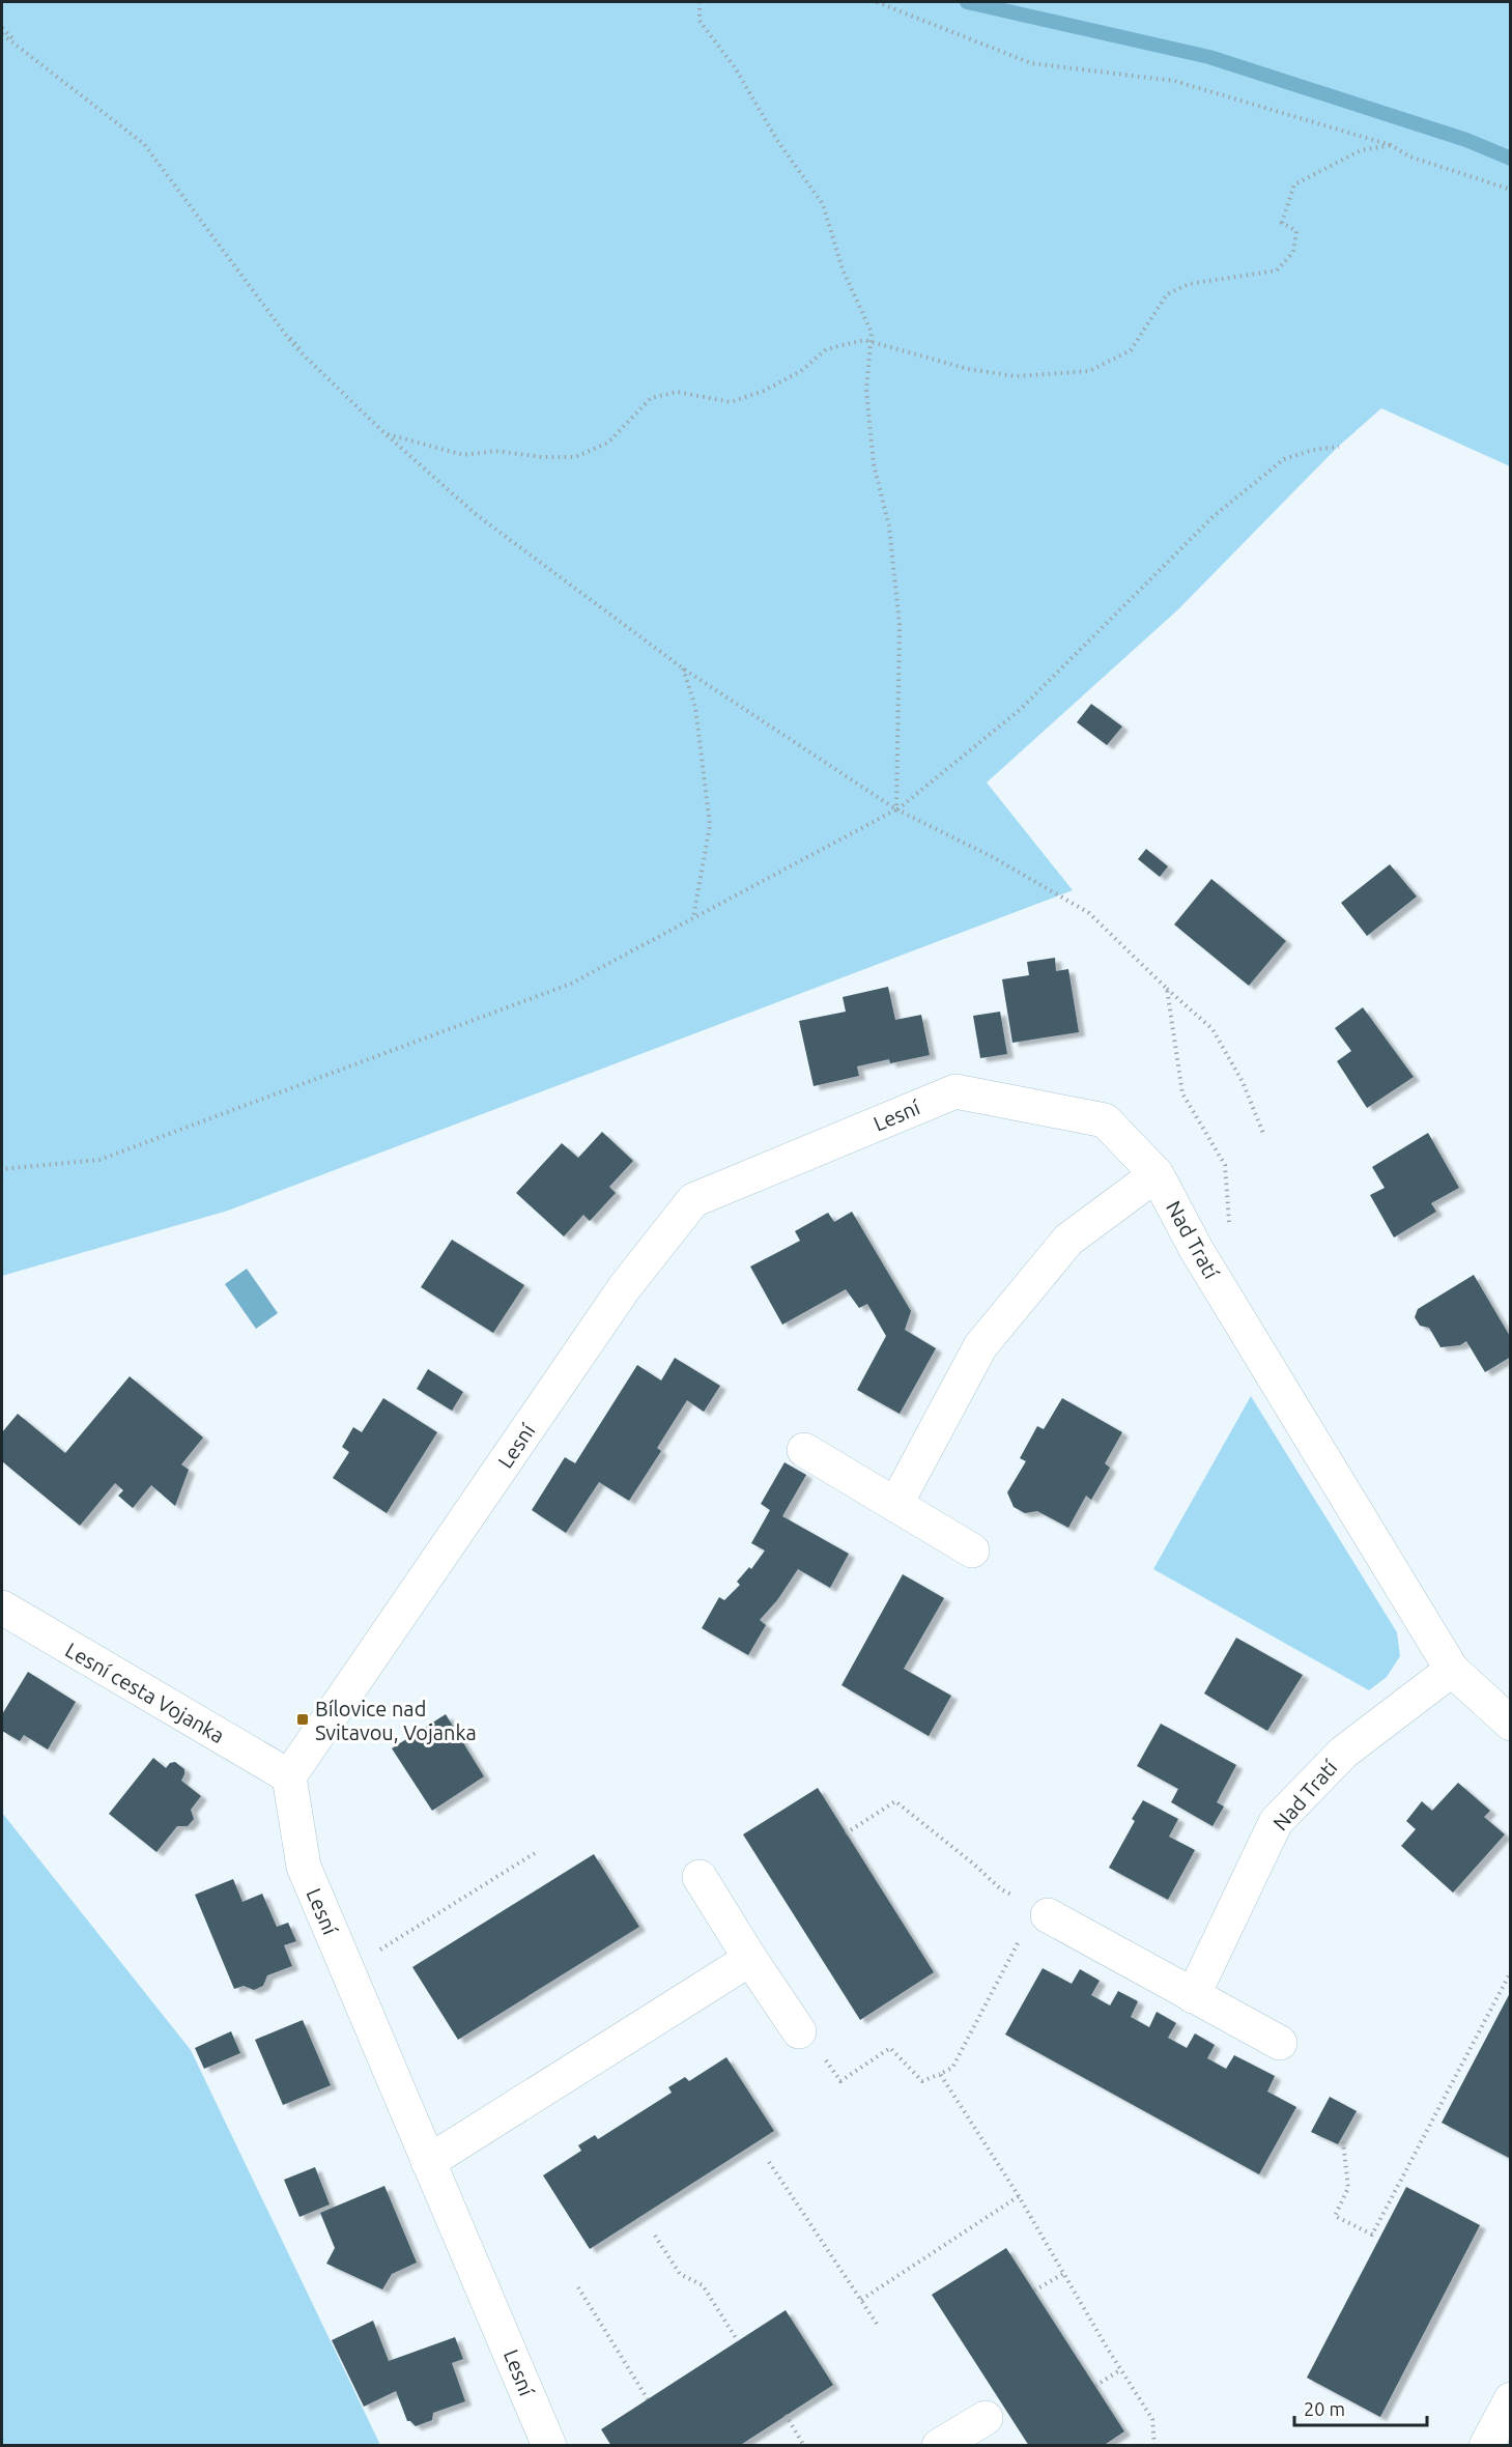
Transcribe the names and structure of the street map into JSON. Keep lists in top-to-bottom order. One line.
{"streets":{"street":["Lesní","Nad Tratí","Lesní cesta Vojanka"]},"crossings":[["Lesní","Nad Tratí"],["Lesní","Lesní cesta Vojanka"]],"places":{"transit":["Bílovice nad Svitavou, Vojanka"]},"scale_bar":"20 m"}
